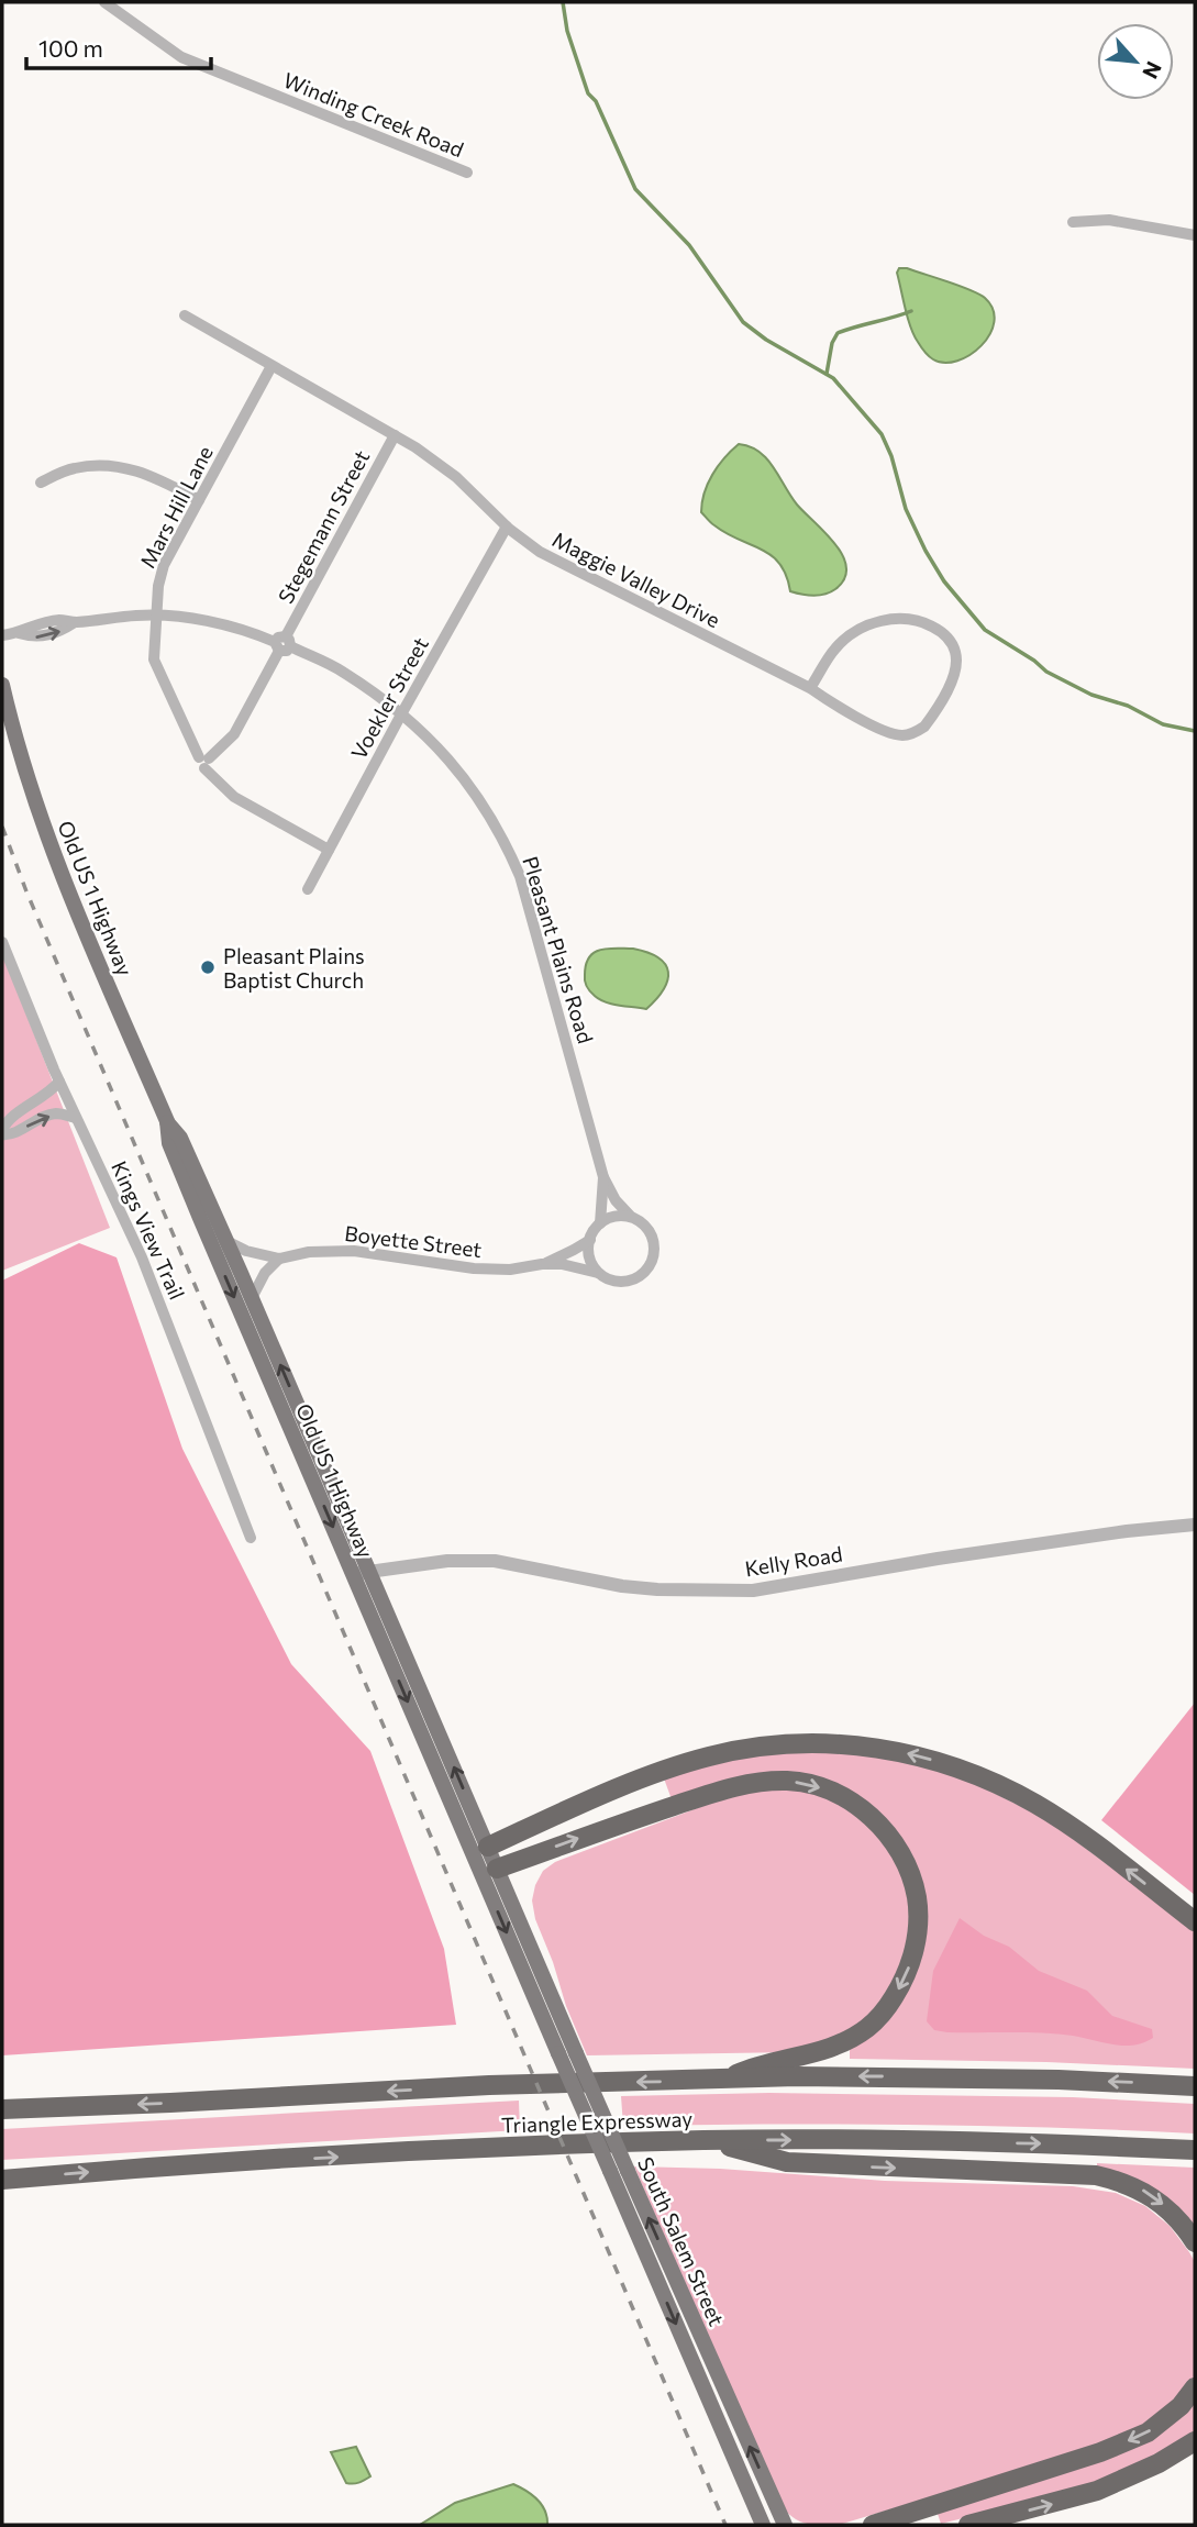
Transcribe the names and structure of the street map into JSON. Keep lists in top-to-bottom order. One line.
{"streets":{"highway":["Triangle Expressway"],"main road":["Old US 1 Highway","South Salem Street"],"street":["Winding Creek Road","Mars Hill Lane","Stegemann Street","Maggie Valley Drive","Voekler Street","Pleasant Plains Road","Kings View Trail","Boyette Street","Kelly Road"]},"crossings":[["Mars Hill Lane","Stegemann Street"],["Mars Hill Lane","Maggie Valley Drive"],["Mars Hill Lane","Voekler Street"],["Mars Hill Lane","Pleasant Plains Road"],["Stegemann Street","Maggie Valley Drive"],["Stegemann Street","Pleasant Plains Road"],["Maggie Valley Drive","Voekler Street"],["Voekler Street","Pleasant Plains Road"],["Old US 1 Highway","Boyette Street"],["Old US 1 Highway","Kelly Road"],["Old US 1 Highway","South Salem Street"],["Pleasant Plains Road","Boyette Street"]],"places":["Pleasant Plains Baptist Church"],"scale_bar":"100 m","north":"bottom right"}
